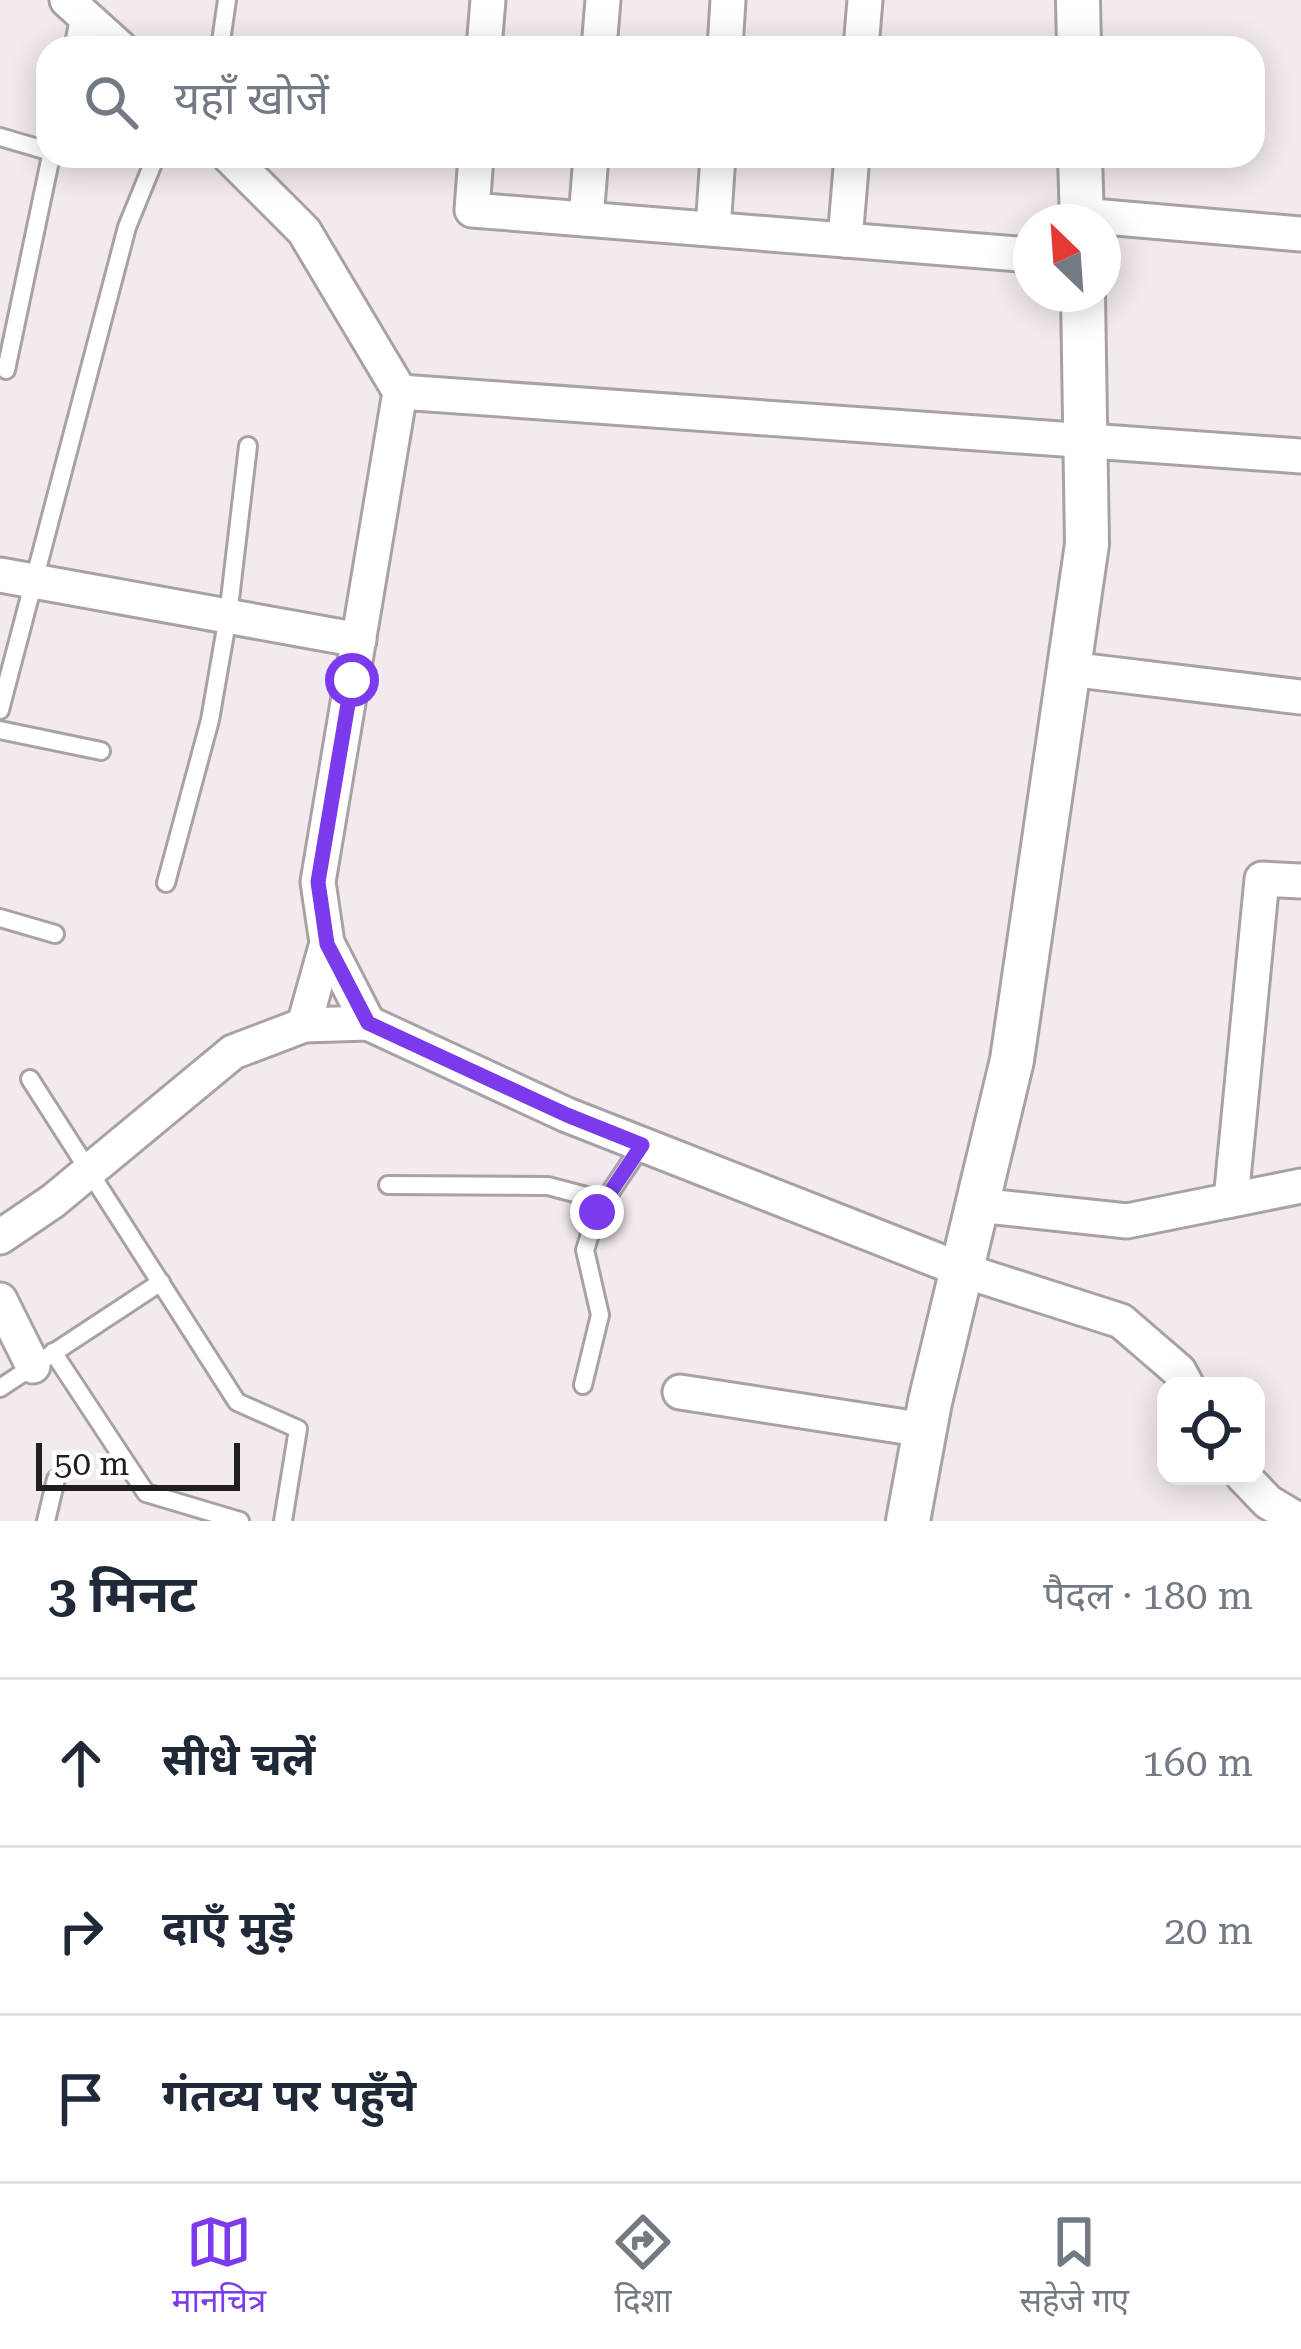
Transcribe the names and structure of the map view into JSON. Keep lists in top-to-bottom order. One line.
{"scale_bar":"50 m","north":"top left","page":{"search":"यहाँ खोजें","scale":"50 m","heading":["3 मिनट","पैदल · 180 m"],"list":[["सीधे चलें","160 m"],["दाएँ मुड़ें","20 m"],"गंतव्य पर पहुँचे"],"nav":["मानचित्र","दिशा","सहेजे गए"]}}
